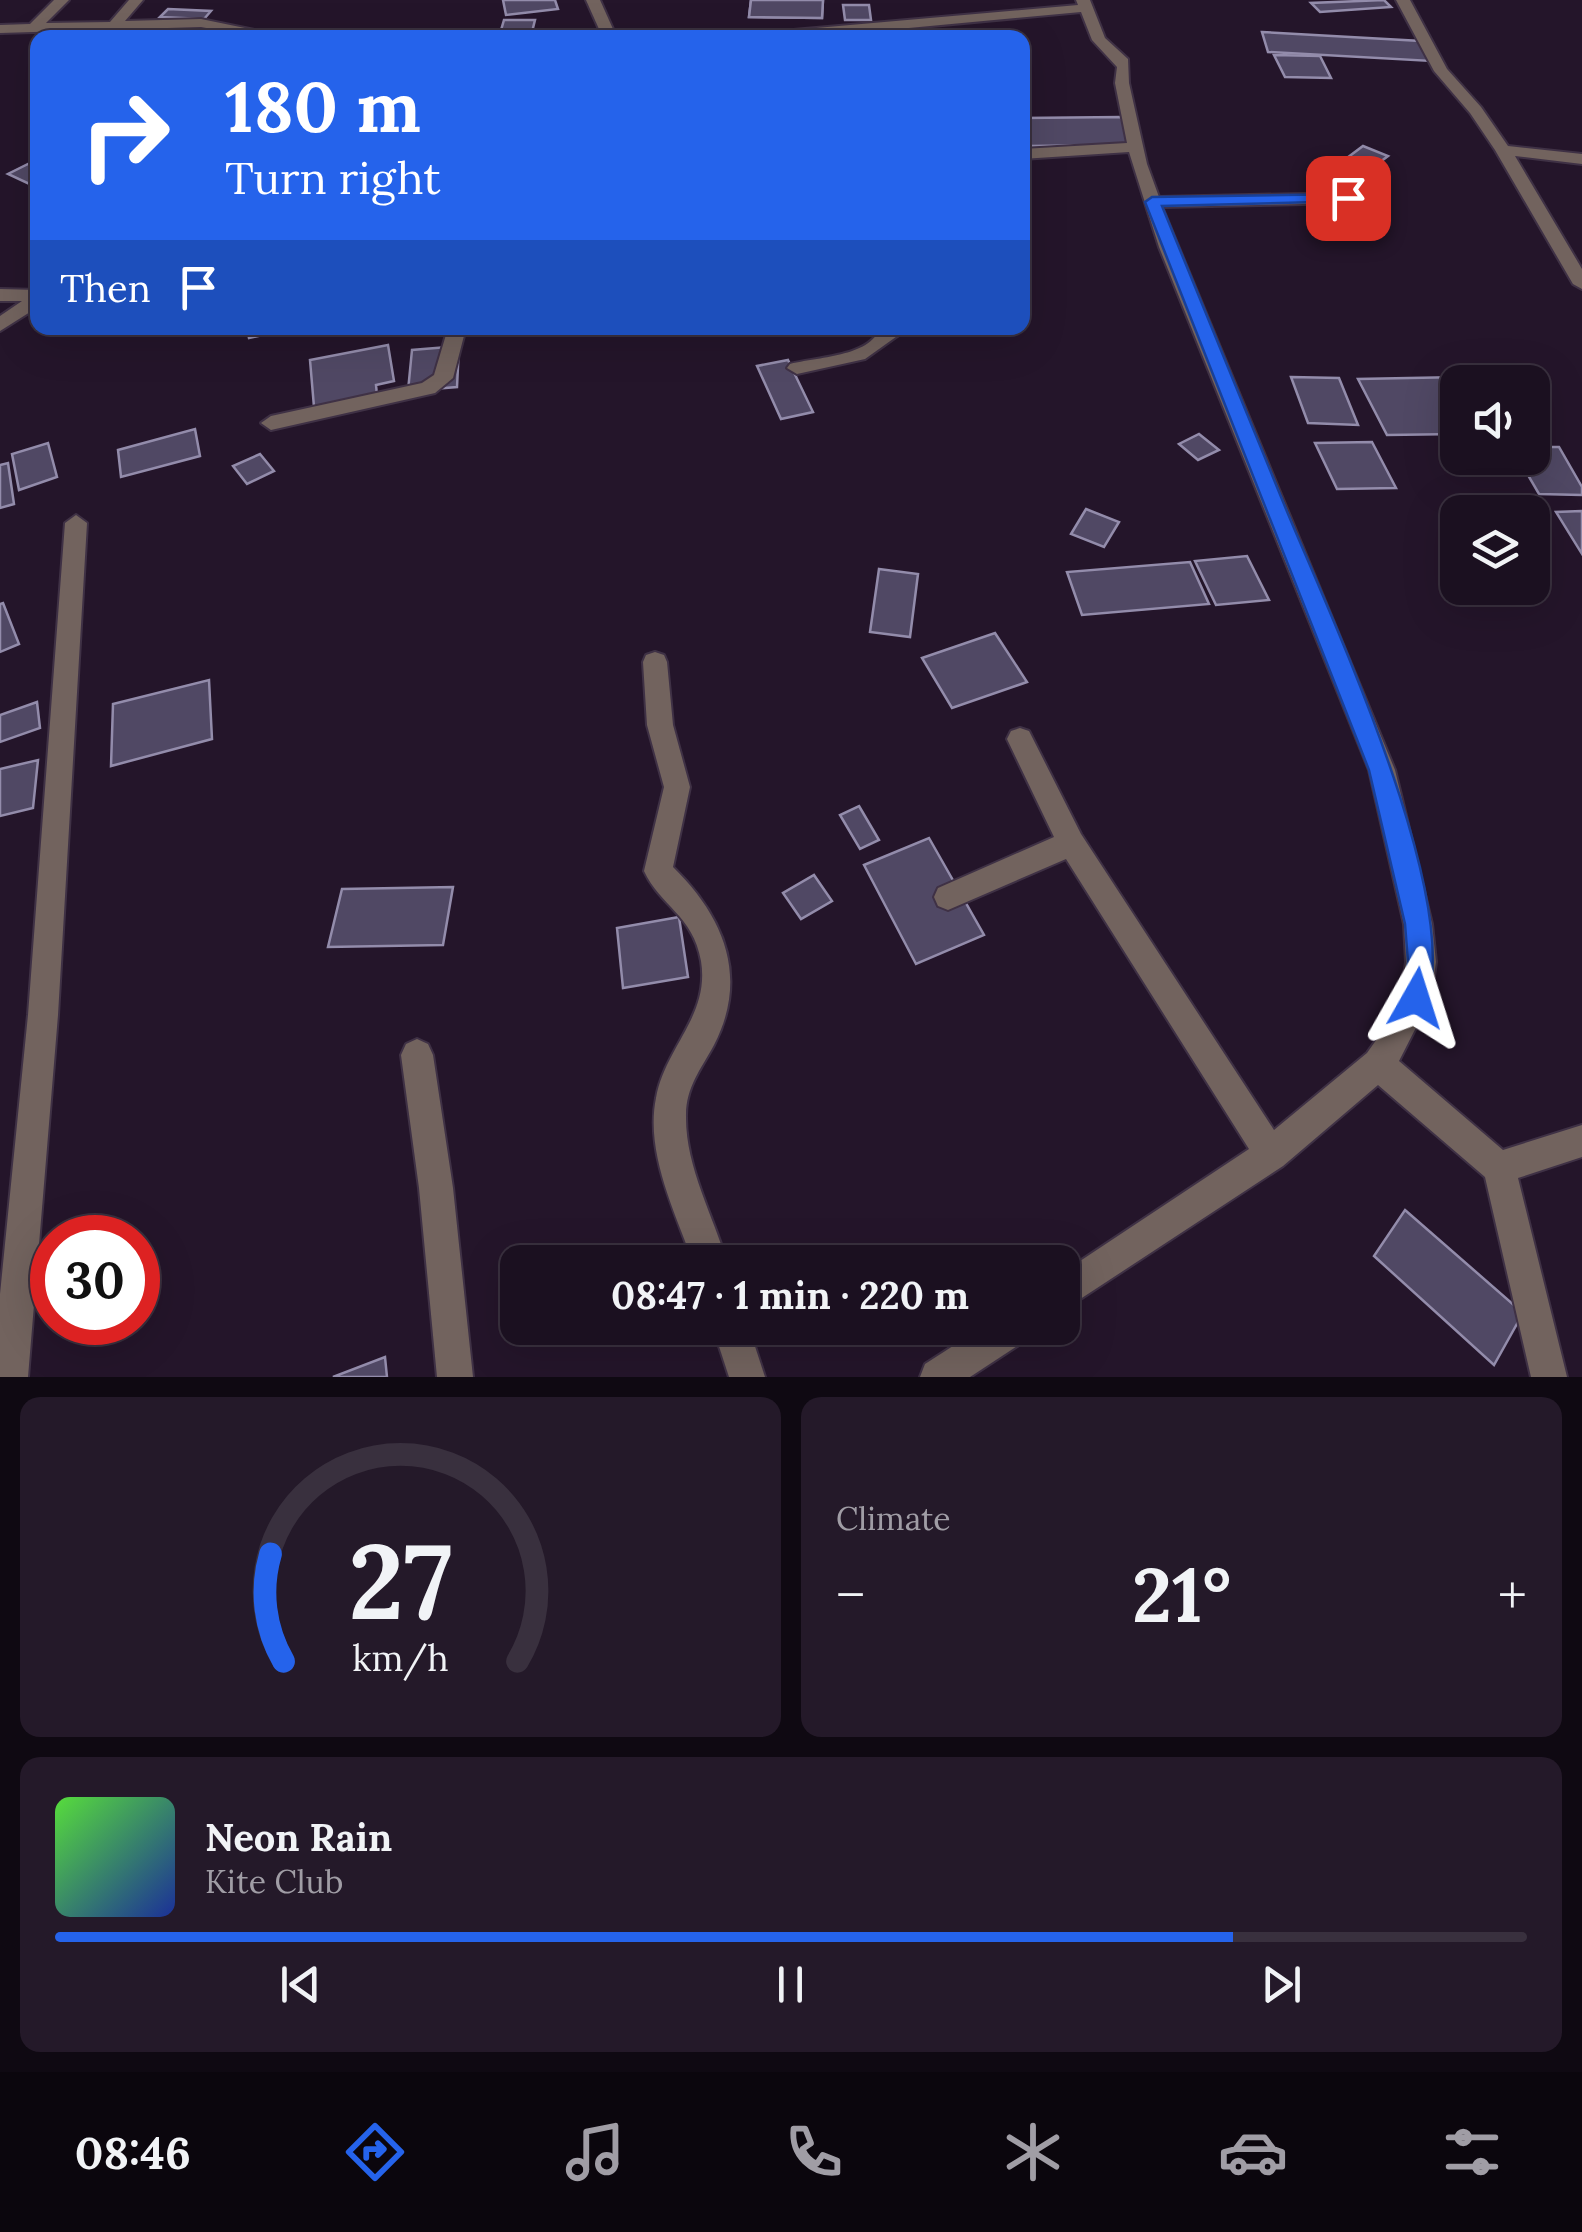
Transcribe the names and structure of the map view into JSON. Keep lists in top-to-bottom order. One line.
{"page":{"turn":["180 m","Turn right"],"then":"Then","limit":"30","trip":"08:47 · 1 min · 220 m","tile":"Climate","heat":["−","21°","+"],"song":["Neon Rain","Kite Club"],"tabs":"08:46","gauge":["27","km/h"]}}
